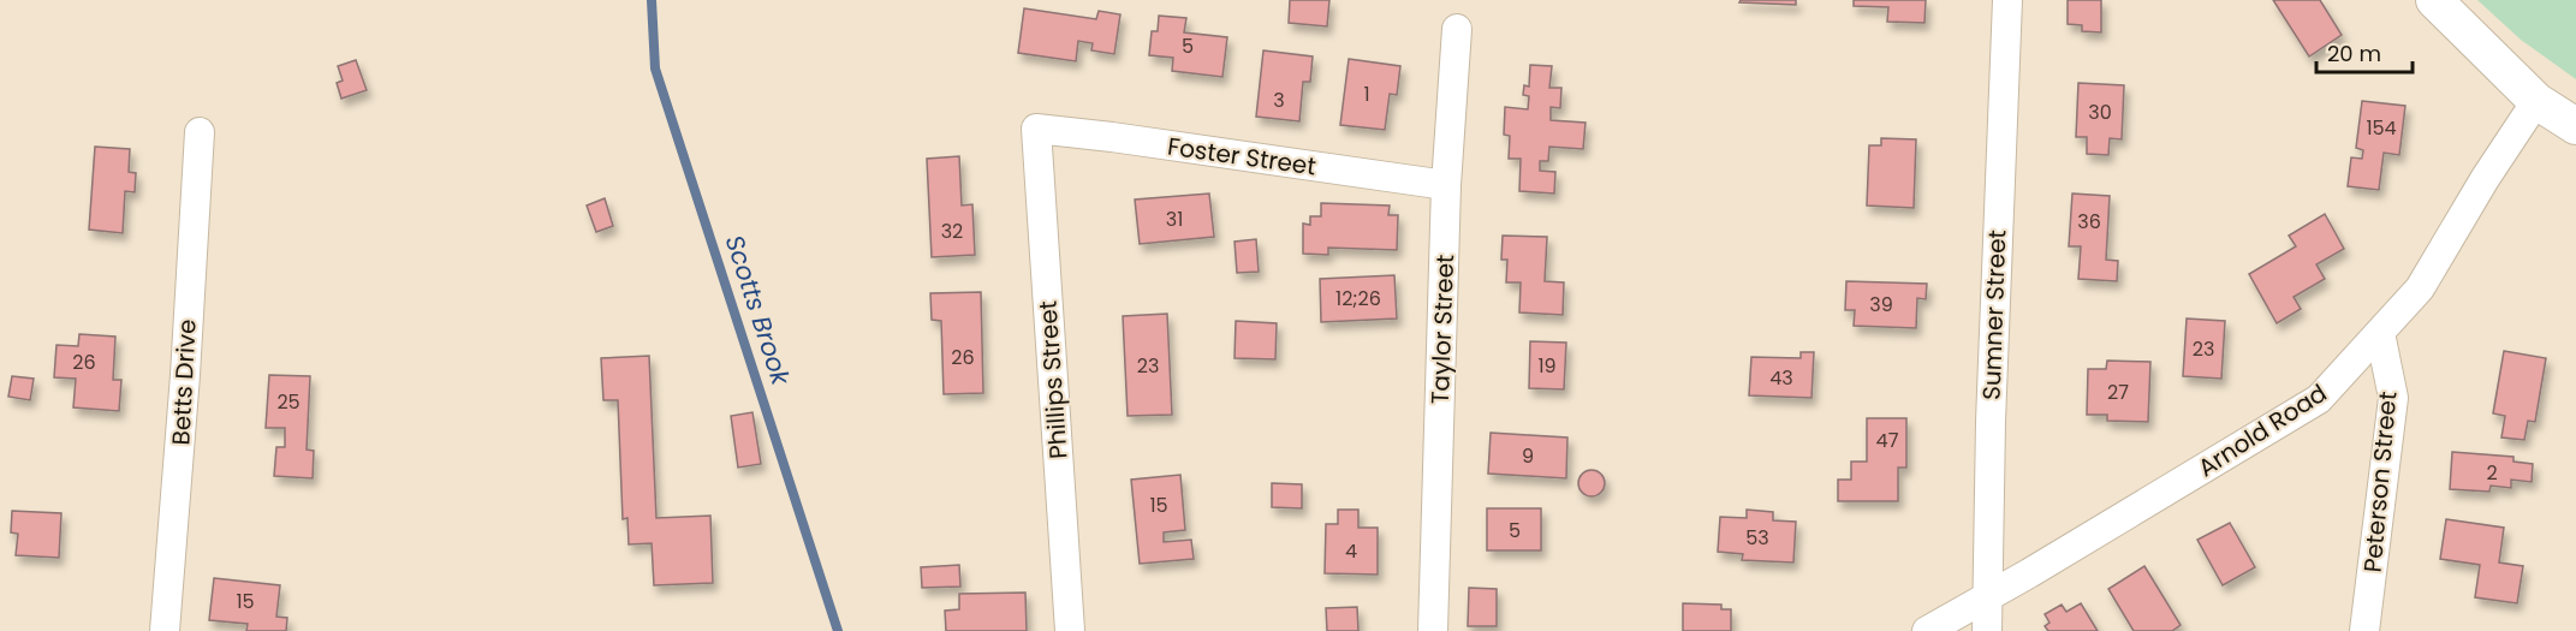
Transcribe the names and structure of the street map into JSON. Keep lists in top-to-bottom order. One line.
{"streets":{"street":["Foster Street","Sumner Street","Taylor Street","Phillips Street","Betts Drive","Arnold Road","Peterson Street"]},"crossings":[["Foster Street","Taylor Street"],["Foster Street","Phillips Street"],["Sumner Street","Arnold Road"],["Arnold Road","Peterson Street"]],"water":["Scotts Brook"],"house_numbers":["5","1","3","30","154","31","36","32","12;26","39","23","26","26","23","19","43","27","25","47","9","2","15","5","53","4","15"],"scale_bar":"20 m"}
